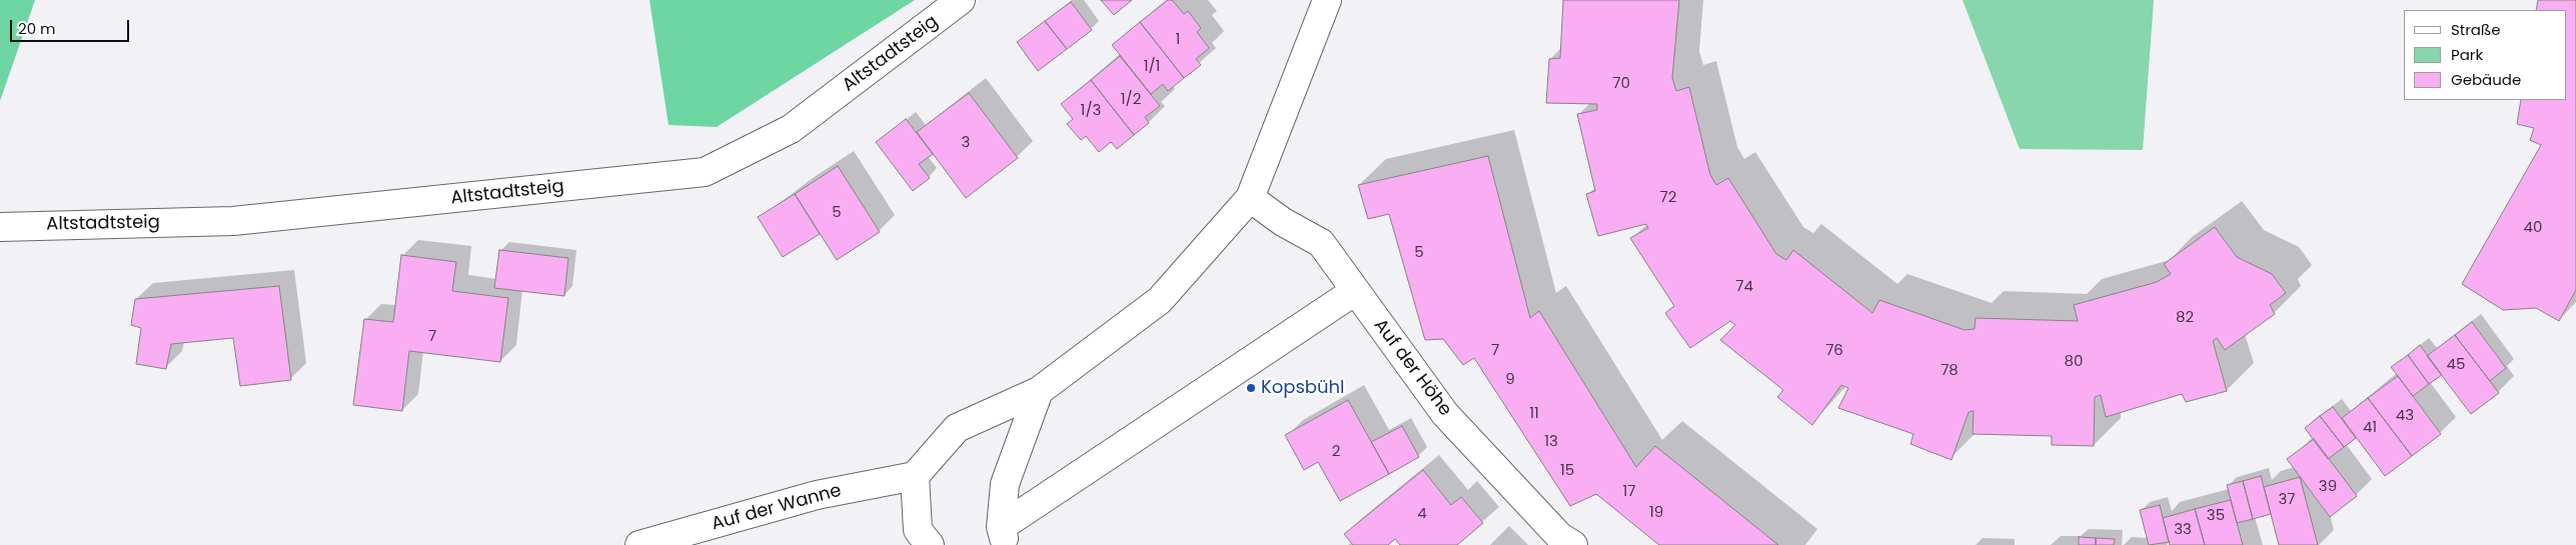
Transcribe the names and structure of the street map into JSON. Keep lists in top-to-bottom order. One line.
{"streets":{"street":["Altstadtsteig","Auf der Höhe","Auf der Wanne"]},"places":["Kopsbühl"],"house_numbers":["1","1/1","70","1/2","1/3","3","72","5","40","5","74","82","7","7","76","80","45","78","9","11","43","41","13","2","15","39","17","37","19","4","35","33"],"legend":["Straße","Park","Gebäude"],"scale_bar":"20 m"}
